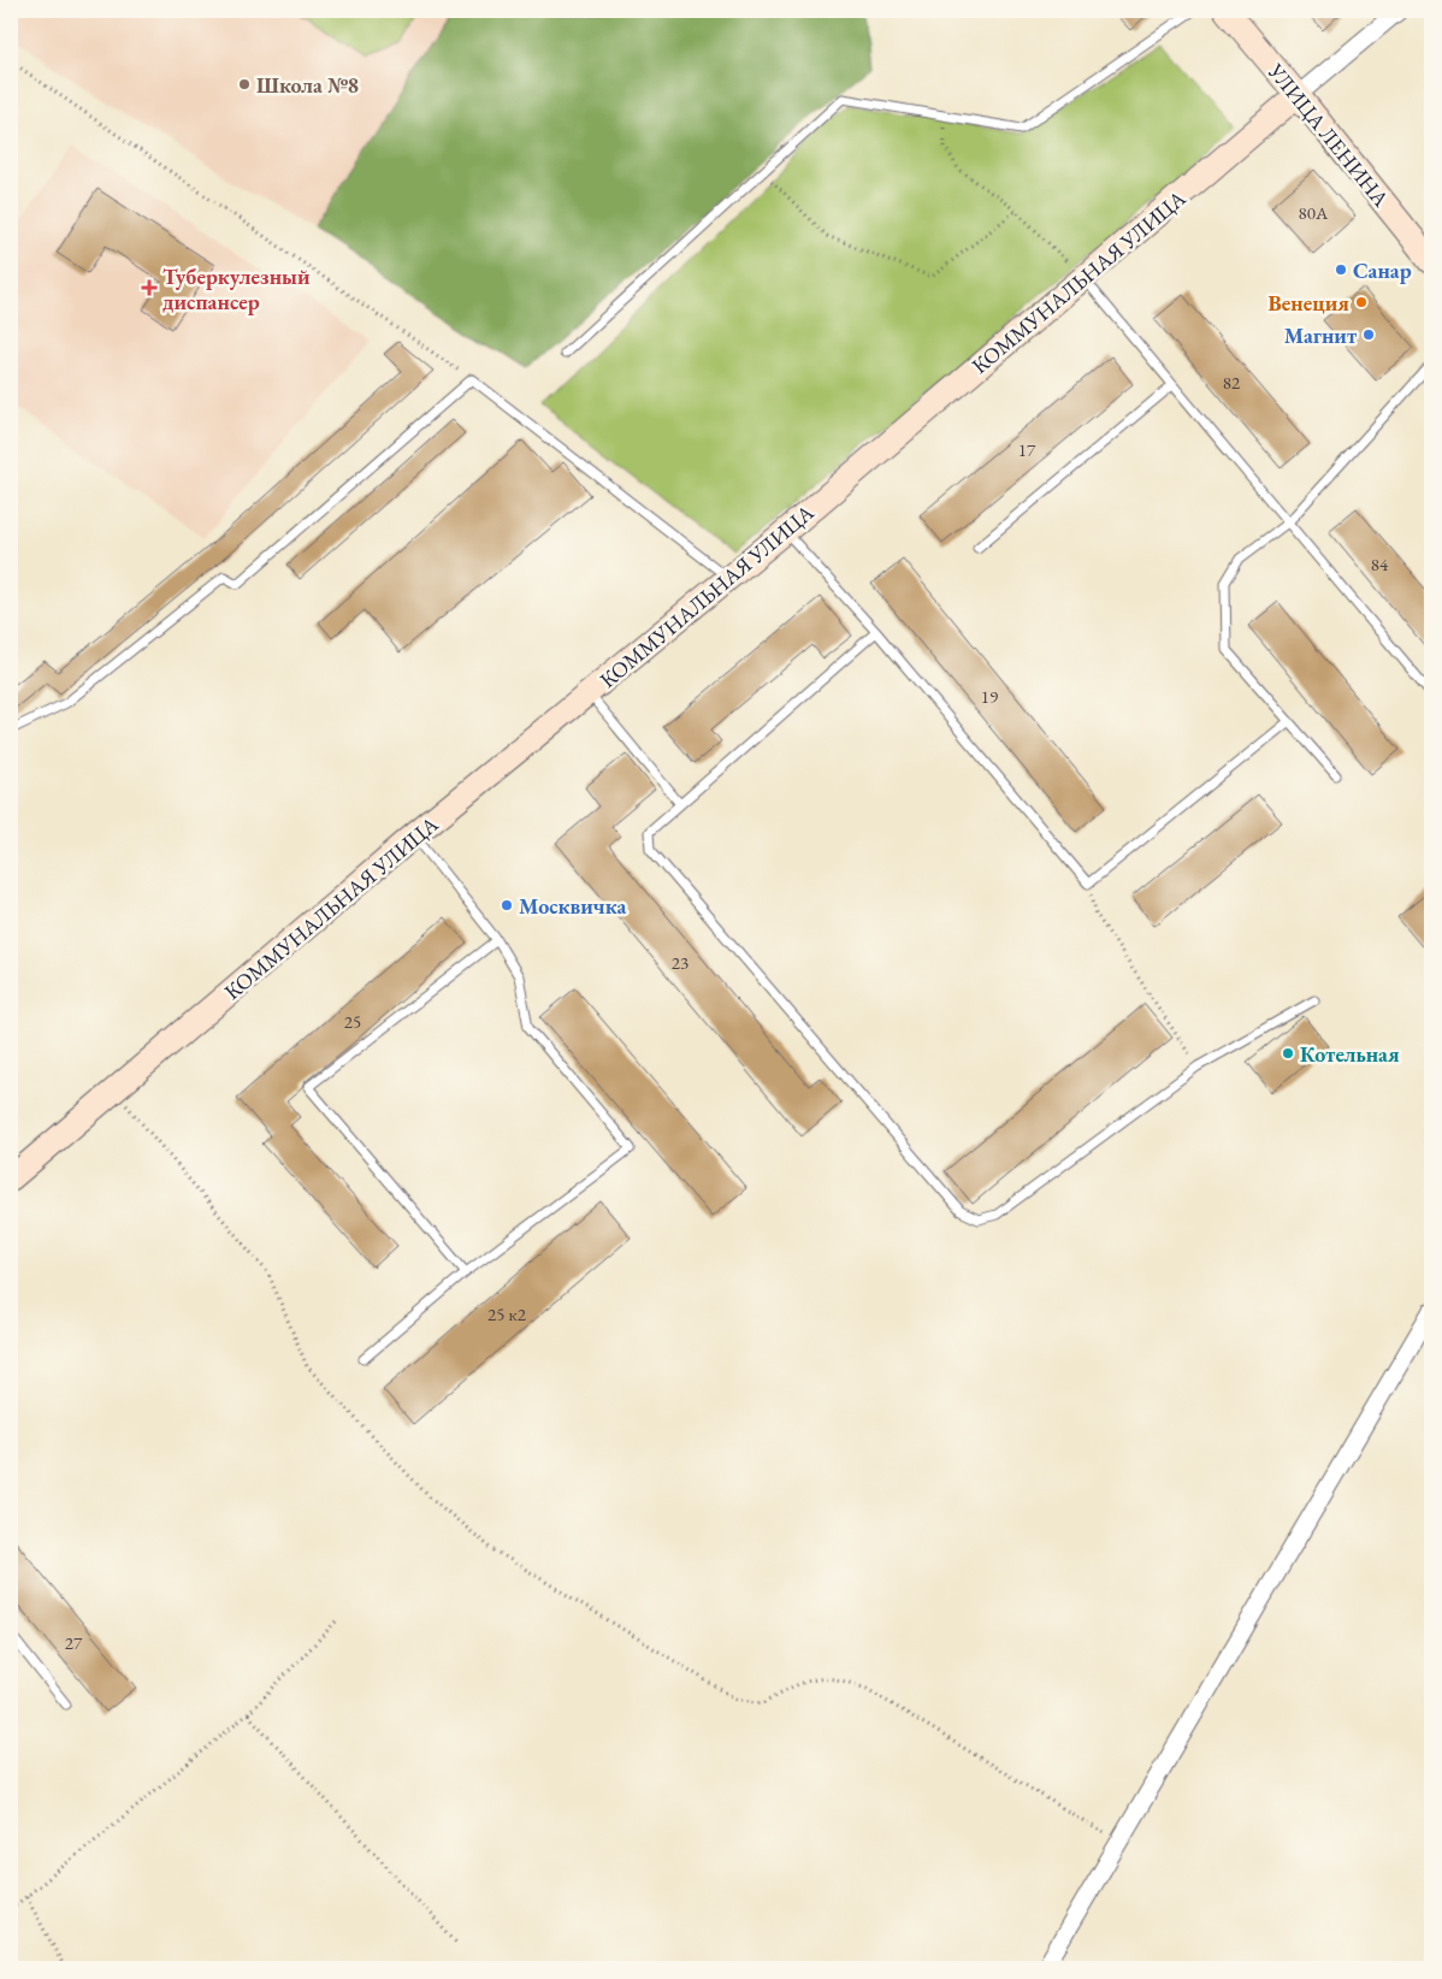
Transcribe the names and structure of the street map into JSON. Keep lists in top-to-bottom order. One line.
{"streets":{"street":["УЛИЦА ЛЕНИНА","КОММУНАЛЬНАЯ УЛИЦА"]},"crossings":[["УЛИЦА ЛЕНИНА","КОММУНАЛЬНАЯ УЛИЦА"]],"places":{"other":["Школа №8","Санар","Венеция","Магнит","Москвичка","Котельная"],"health":["Туберкулезный диспансер"]},"house_numbers":["80А","82","17","84","19","23","25","25 к2","27"]}
